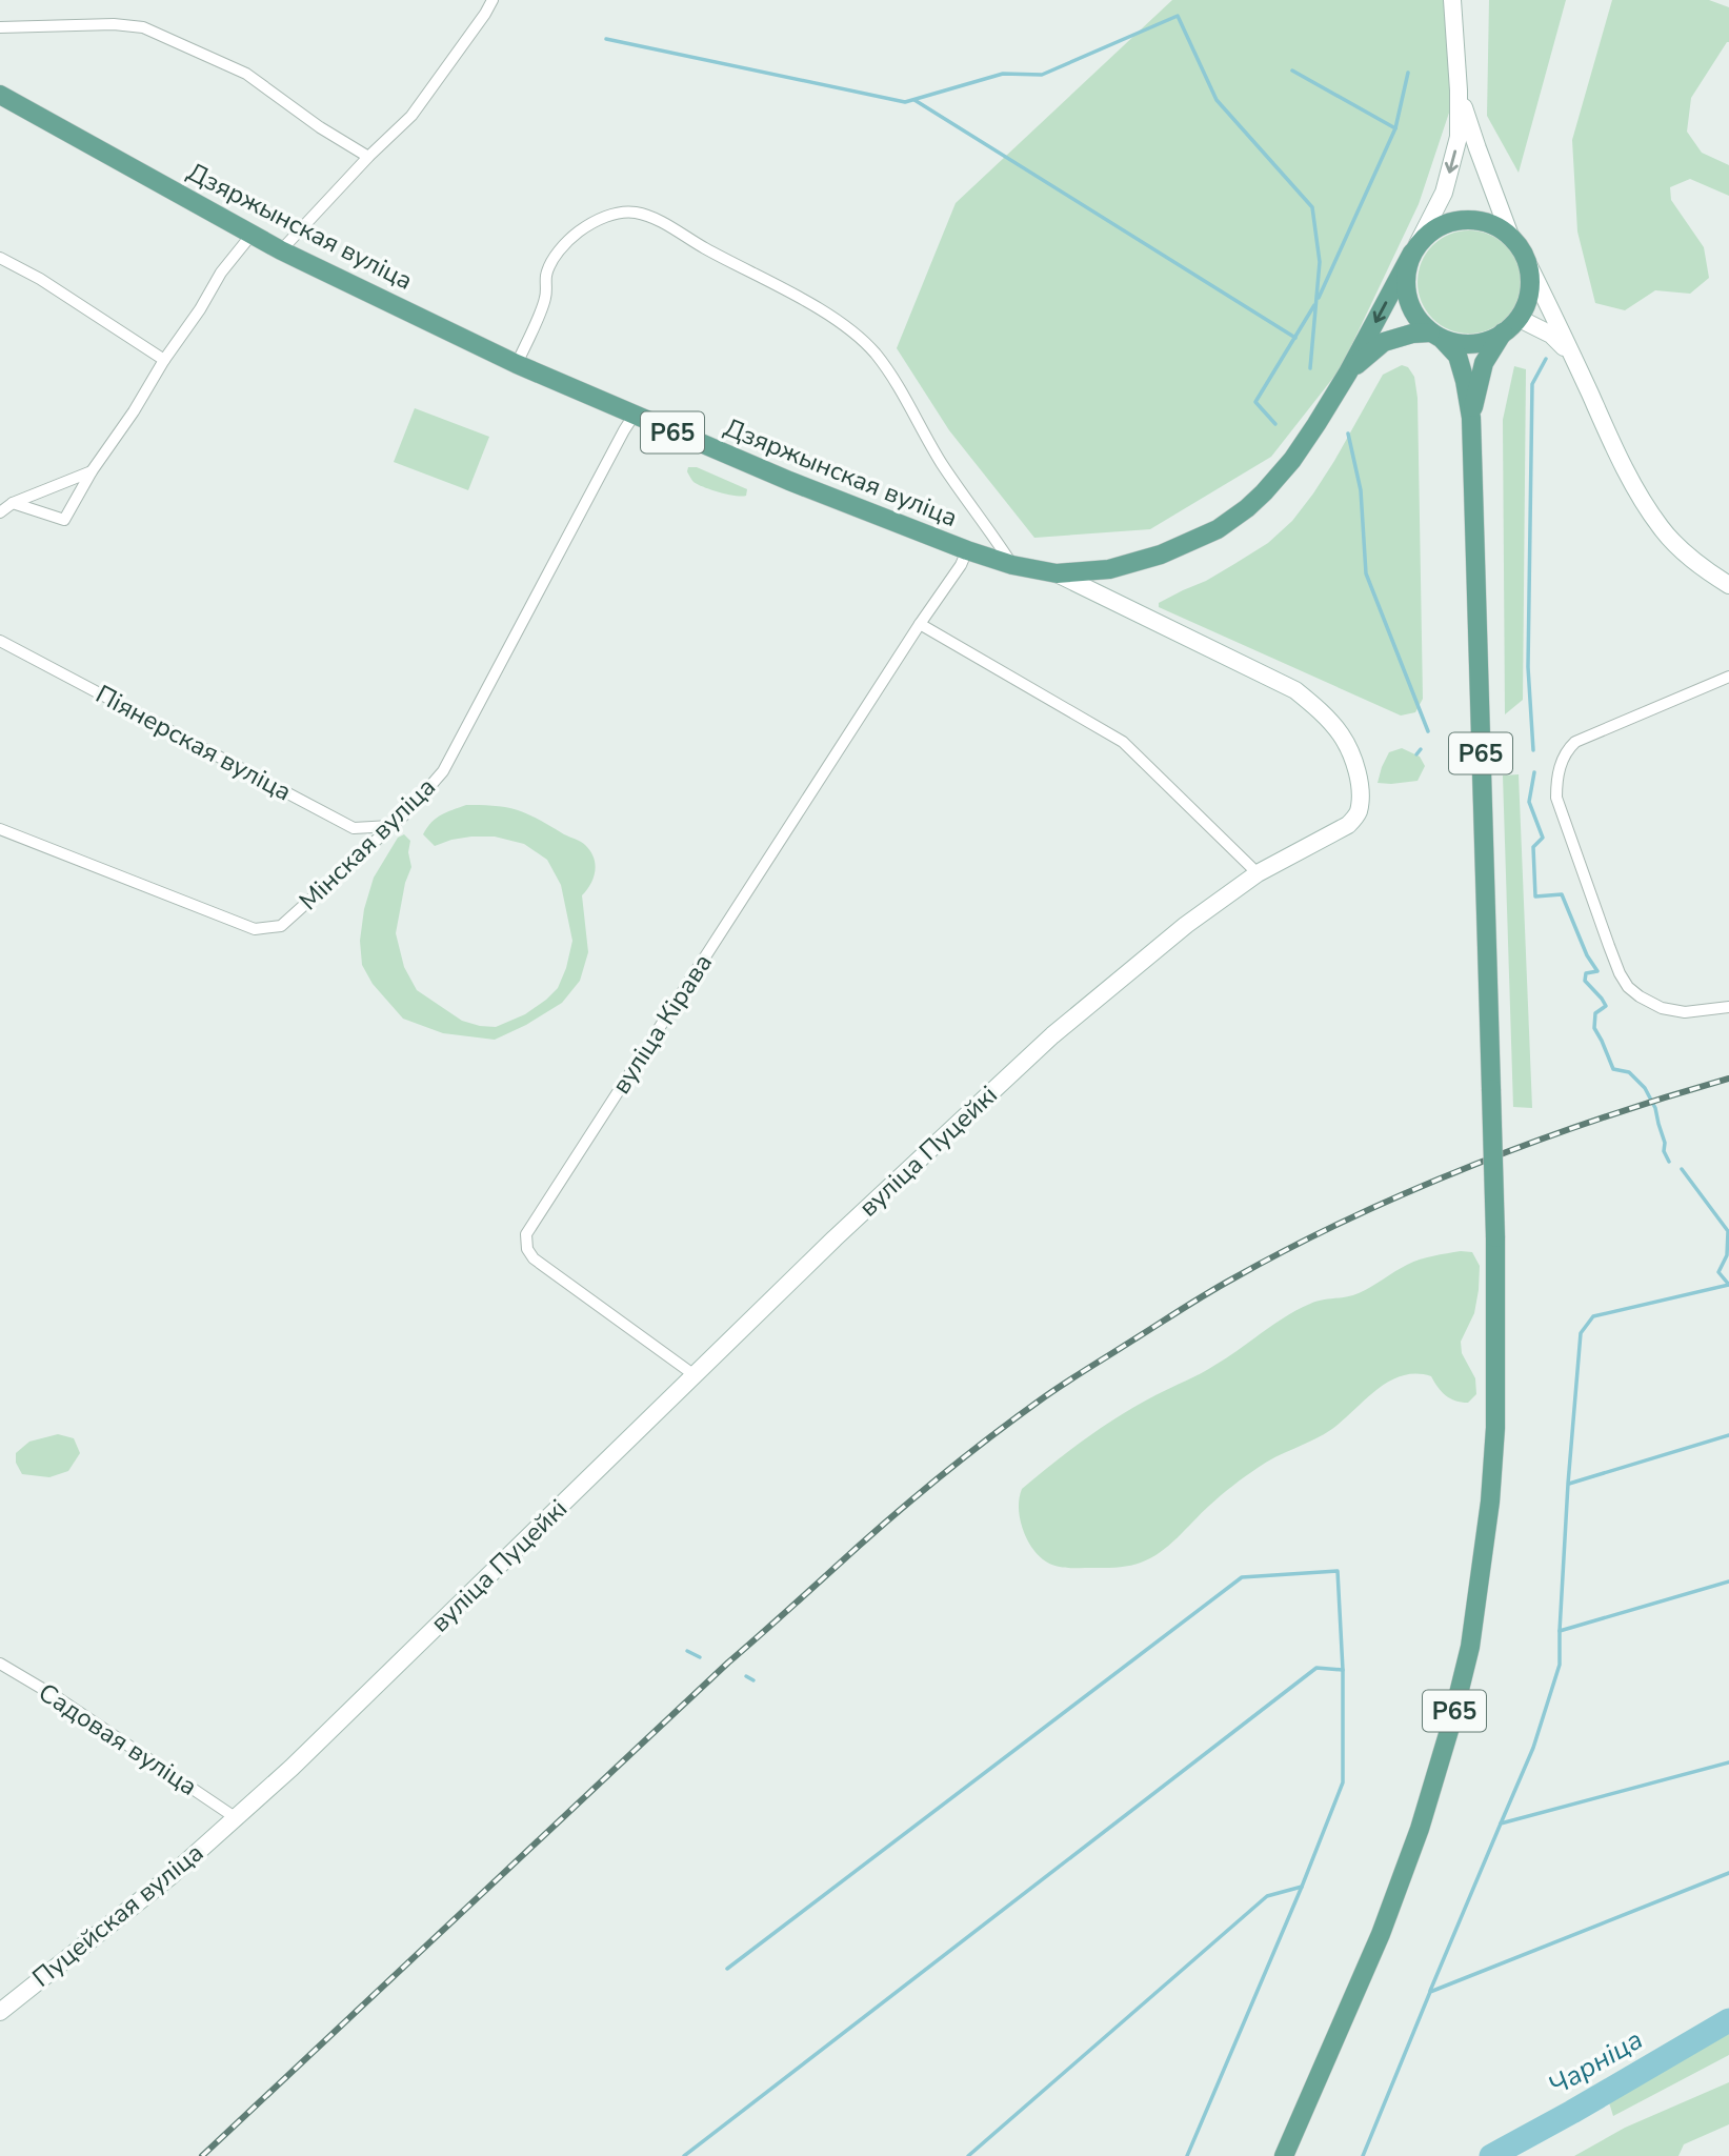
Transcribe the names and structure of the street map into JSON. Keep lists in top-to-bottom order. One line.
{"streets":{"main road":["Дзяржынская вуліца","Р65"],"street":["Піянерская вуліца","Мінская вуліца","вуліца Кірава","вуліца Пуцейкі","Садовая вуліца","Пуцейская вуліца"]},"crossings":[["Дзяржынская вуліца","Р65"],["Дзяржынская вуліца","Мінская вуліца"],["Дзяржынская вуліца","вуліца Кірава"],["Дзяржынская вуліца","вуліца Пуцейкі"],["Піянерская вуліца","Мінская вуліца"],["вуліца Кірава","вуліца Пуцейкі"],["вуліца Пуцейкі","Садовая вуліца"],["вуліца Пуцейкі","Пуцейская вуліца"],["Садовая вуліца","Пуцейская вуліца"]],"water":["Чарніца"]}
